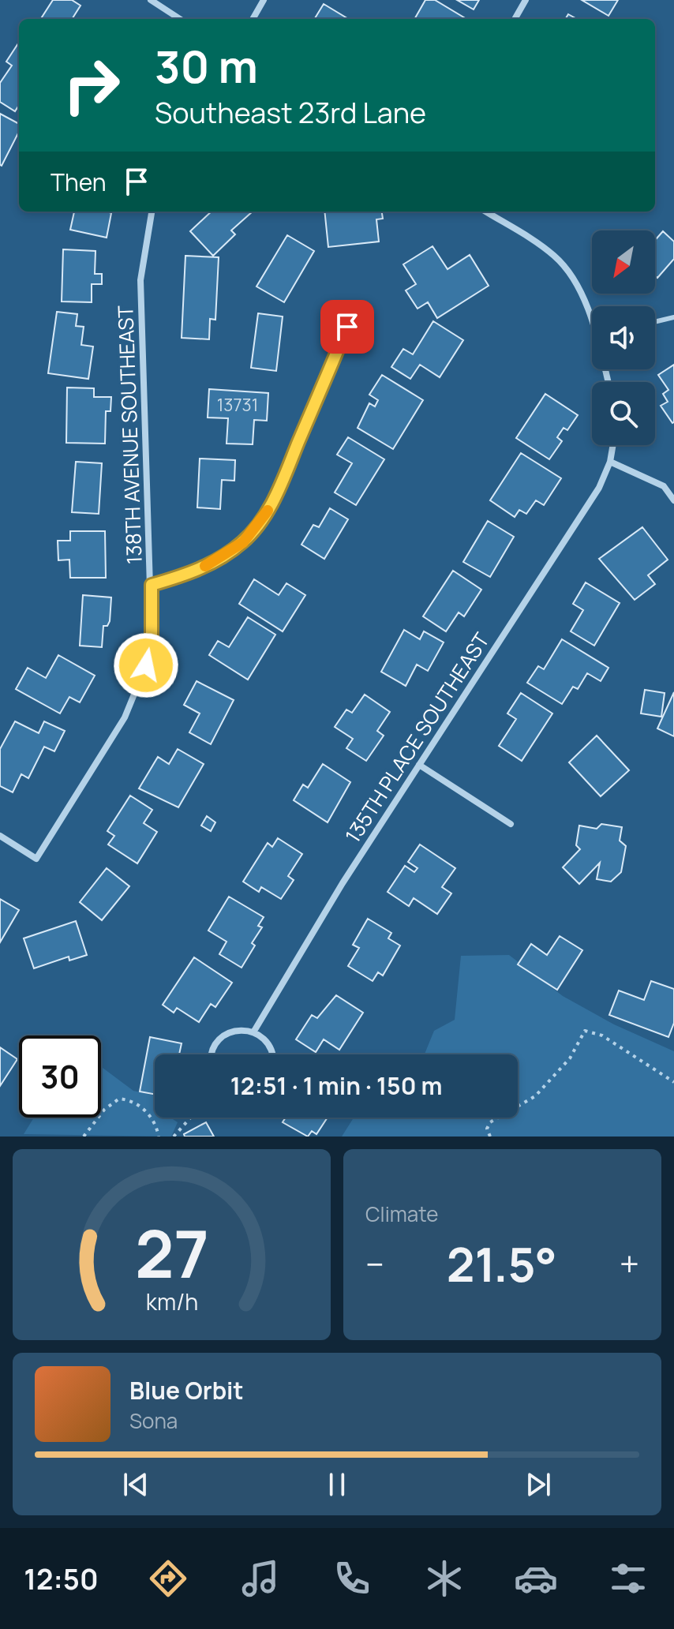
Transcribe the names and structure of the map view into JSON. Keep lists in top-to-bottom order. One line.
{"streets":{"street":["138TH AVENUE SOUTHEAST","135TH PLACE SOUTHEAST"]},"house_numbers":["13731"],"north":"bottom left","page":{"turn":["30 m","Southeast 23rd Lane"],"then":"Then","limit":"30","trip":"12:51 · 1 min · 150 m","tile":"Climate","heat":["−","21.5°","+"],"song":["Blue Orbit","Sona"],"tabs":"12:50","gauge":["27","km/h"]}}
